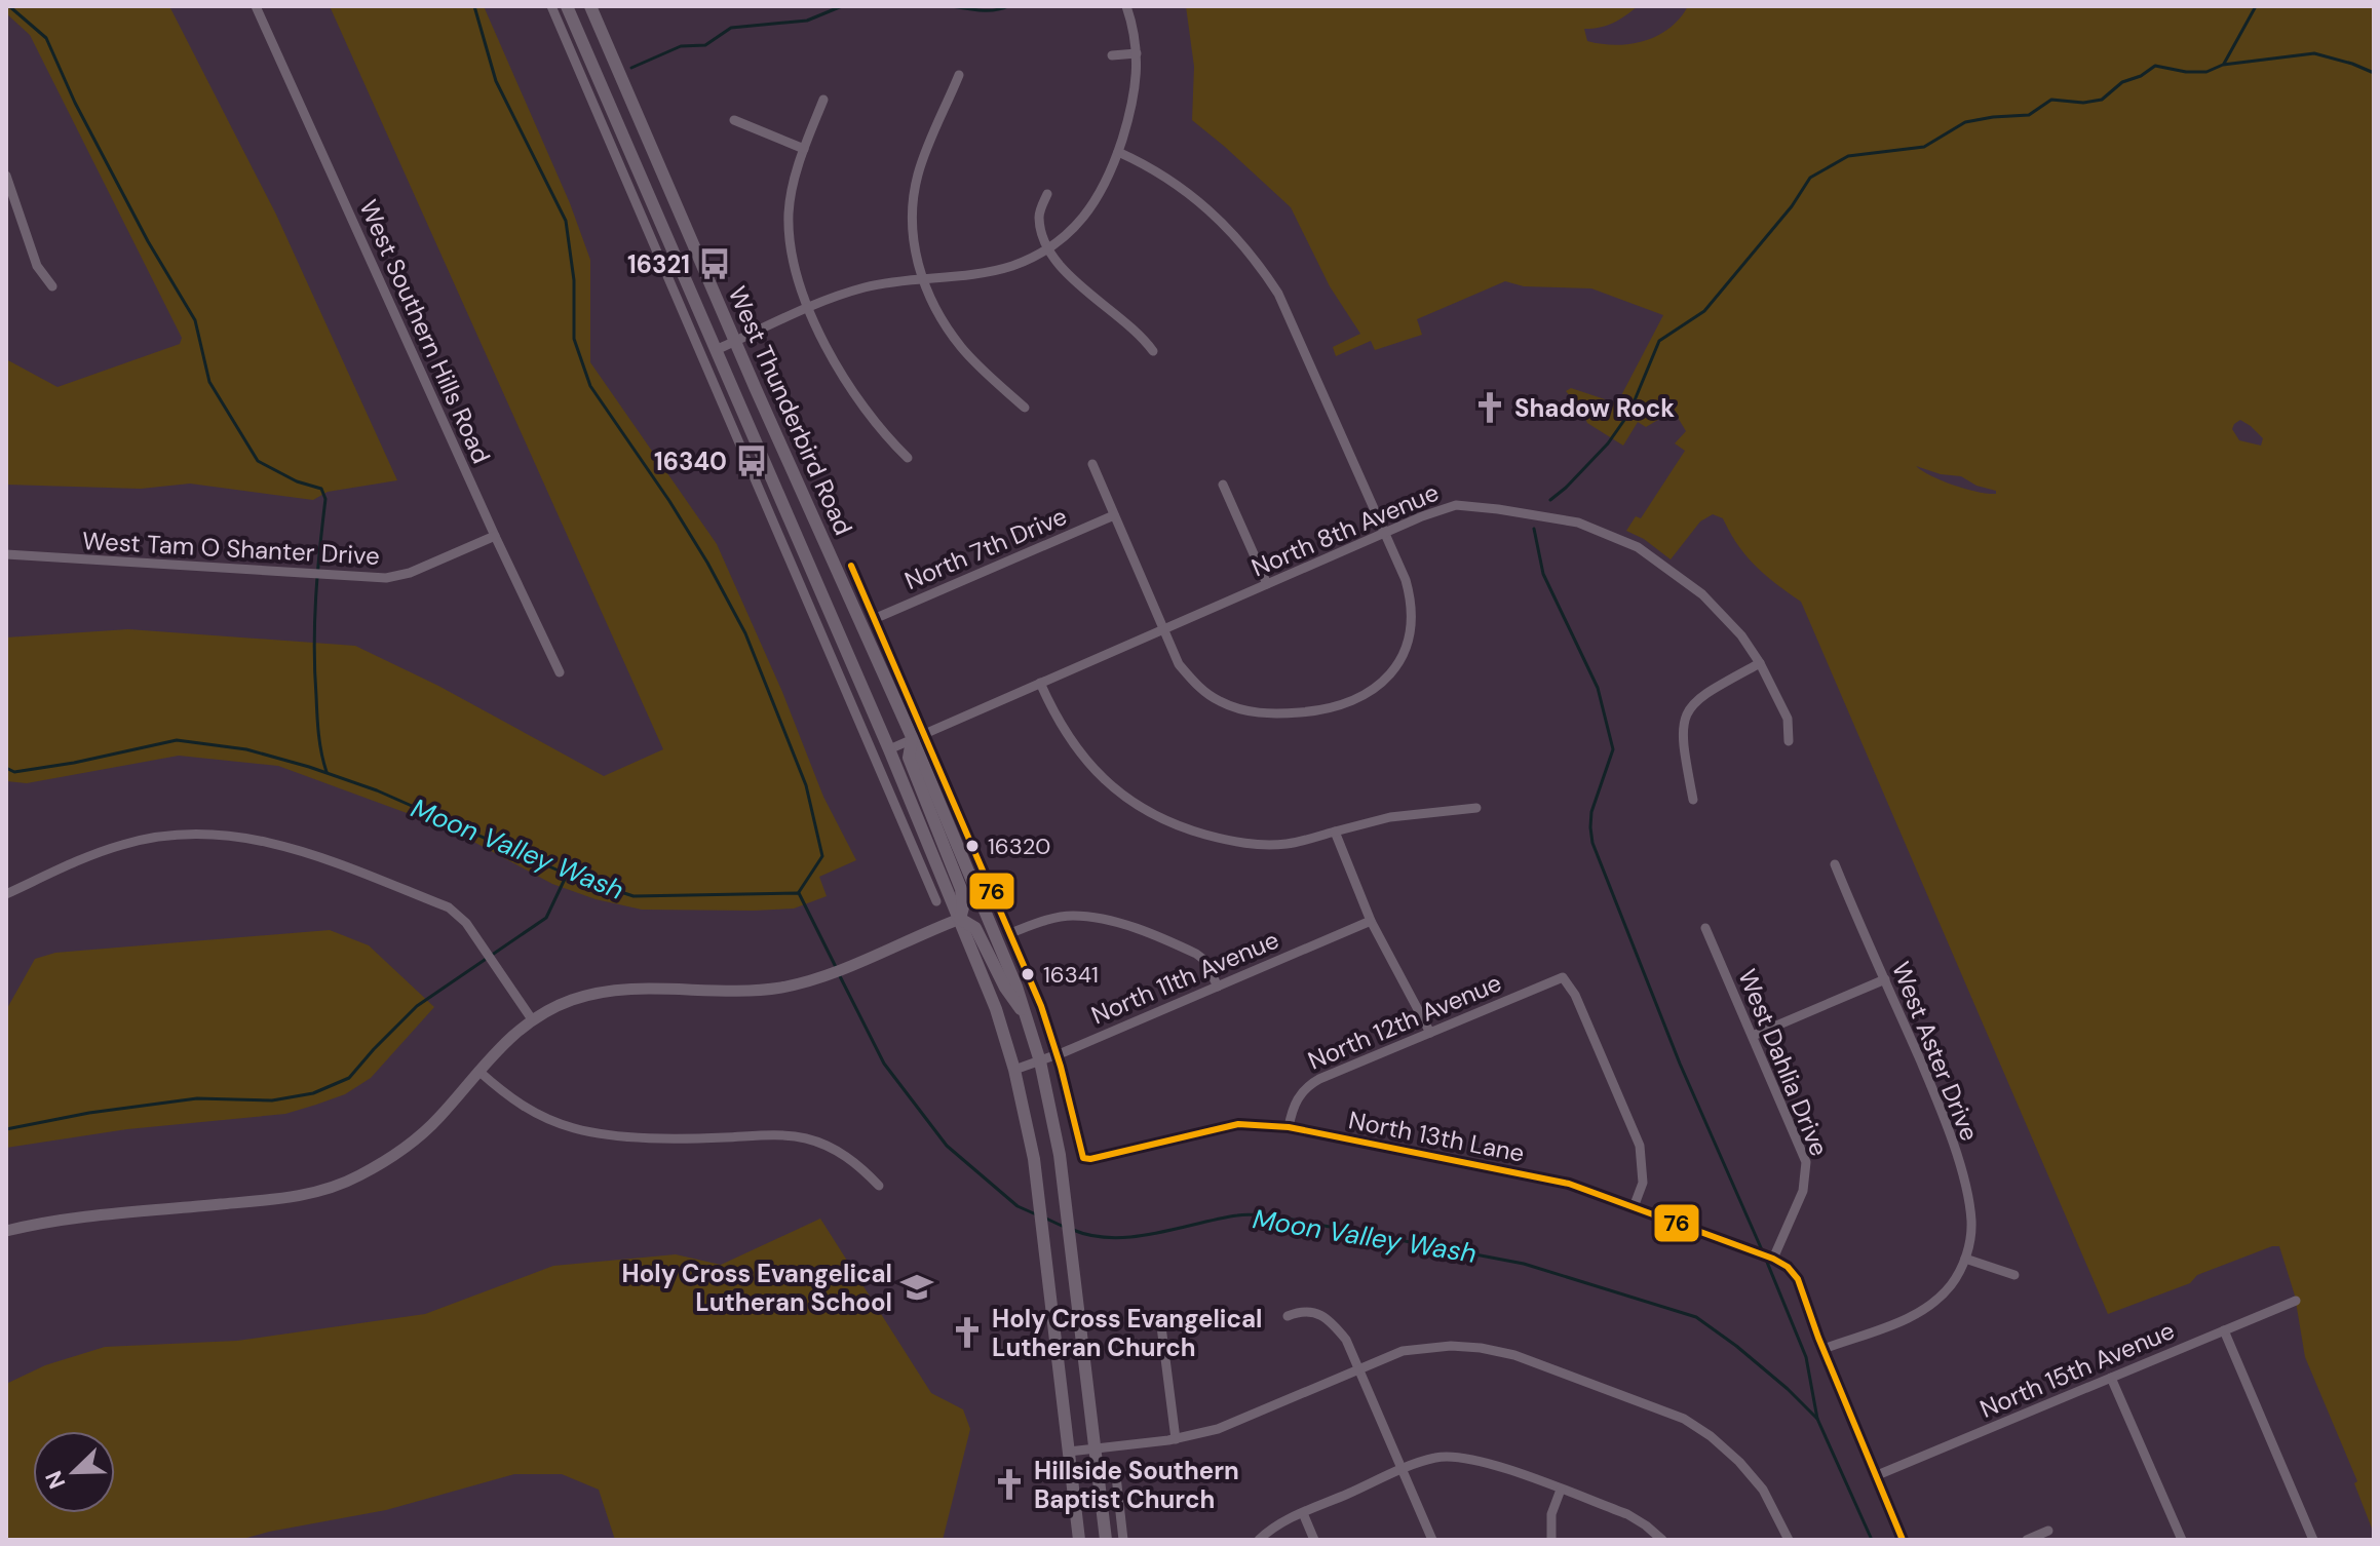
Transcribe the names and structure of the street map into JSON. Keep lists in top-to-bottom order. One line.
{"streets":{"main road":["West Thunderbird Road"],"street":["West Southern Hills Road","North 8th Avenue","West Tam O Shanter Drive","North 7th Drive","North 11th Avenue","North 12th Avenue","West Aster Drive","West Dahlia Drive","North 13th Lane","North 15th Avenue"]},"crossings":[["West Southern Hills Road","West Tam O Shanter Drive"],["West Thunderbird Road","North 8th Avenue"],["West Thunderbird Road","North 7th Drive"],["West Thunderbird Road","North 11th Avenue"],["West Thunderbird Road","North 13th Lane"],["North 12th Avenue","North 13th Lane"],["West Dahlia Drive","North 13th Lane"]],"water":["Moon Valley Wash"],"places":{"bus stop":["16321","16340"],"church":["Shadow Rock","Holy Cross Evangelical Lutheran Church","Hillside Southern Baptist Church"],"other":["16320","16341"],"school or university":["Holy Cross Evangelical Lutheran School"]},"lines":["transit line 76"],"north":"bottom left"}
